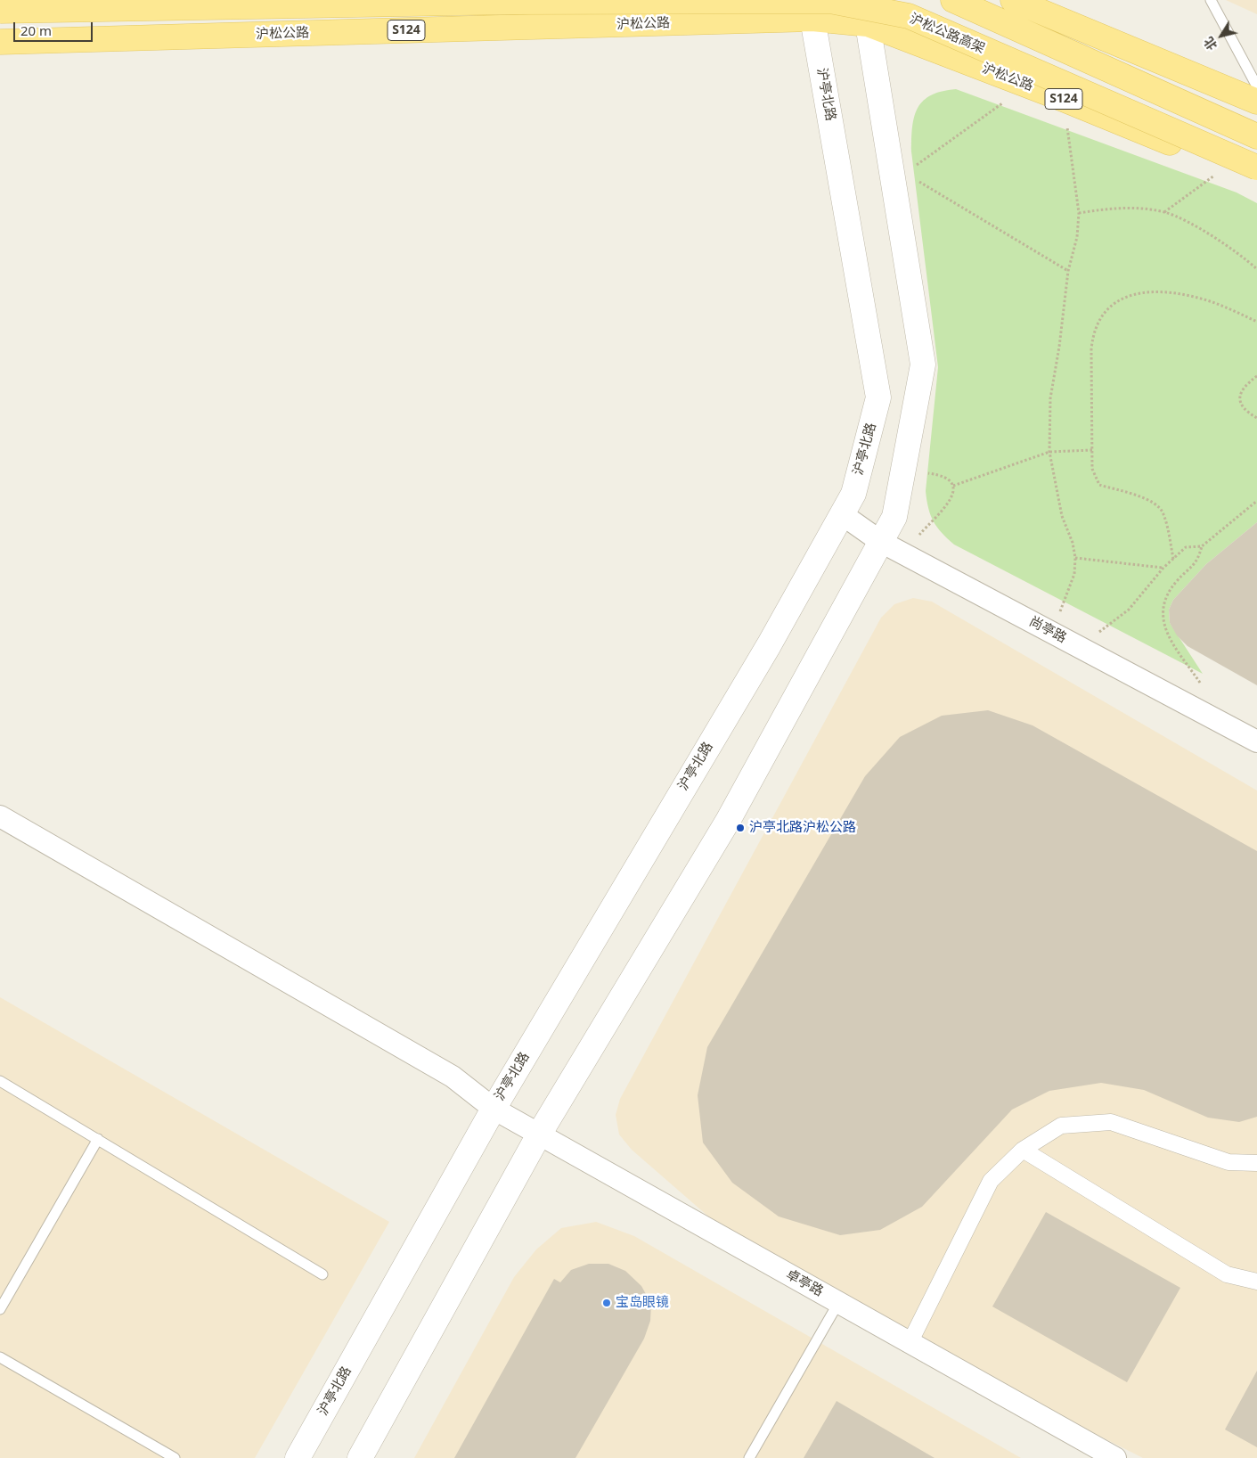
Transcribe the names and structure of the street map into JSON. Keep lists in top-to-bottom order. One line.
{"streets":{"main road":["沪松公路","S124","沪松公路高架"],"street":["沪亭北路","尚亭路","卓亭路"]},"crossings":[["沪松公路","沪亭北路"],["沪亭北路","尚亭路"],["沪亭北路","卓亭路"]],"places":["沪亭北路沪松公路","宝岛眼镜"],"scale_bar":"20 m","north":"bottom left"}
